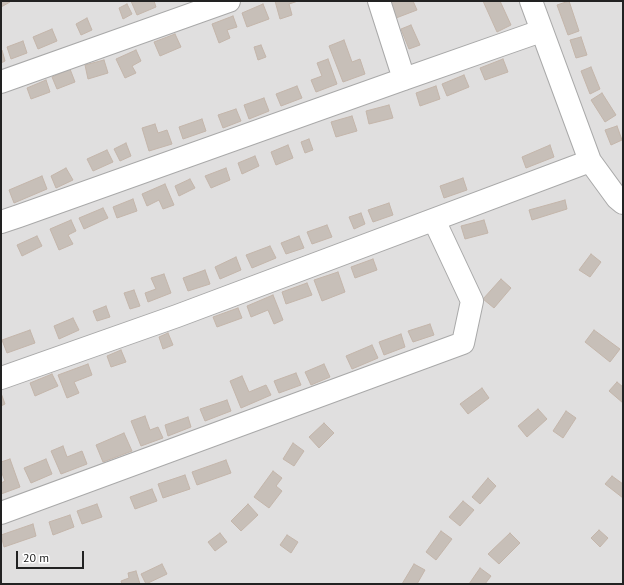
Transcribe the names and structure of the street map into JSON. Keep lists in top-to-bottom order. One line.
{"scale_bar":"20 m"}
